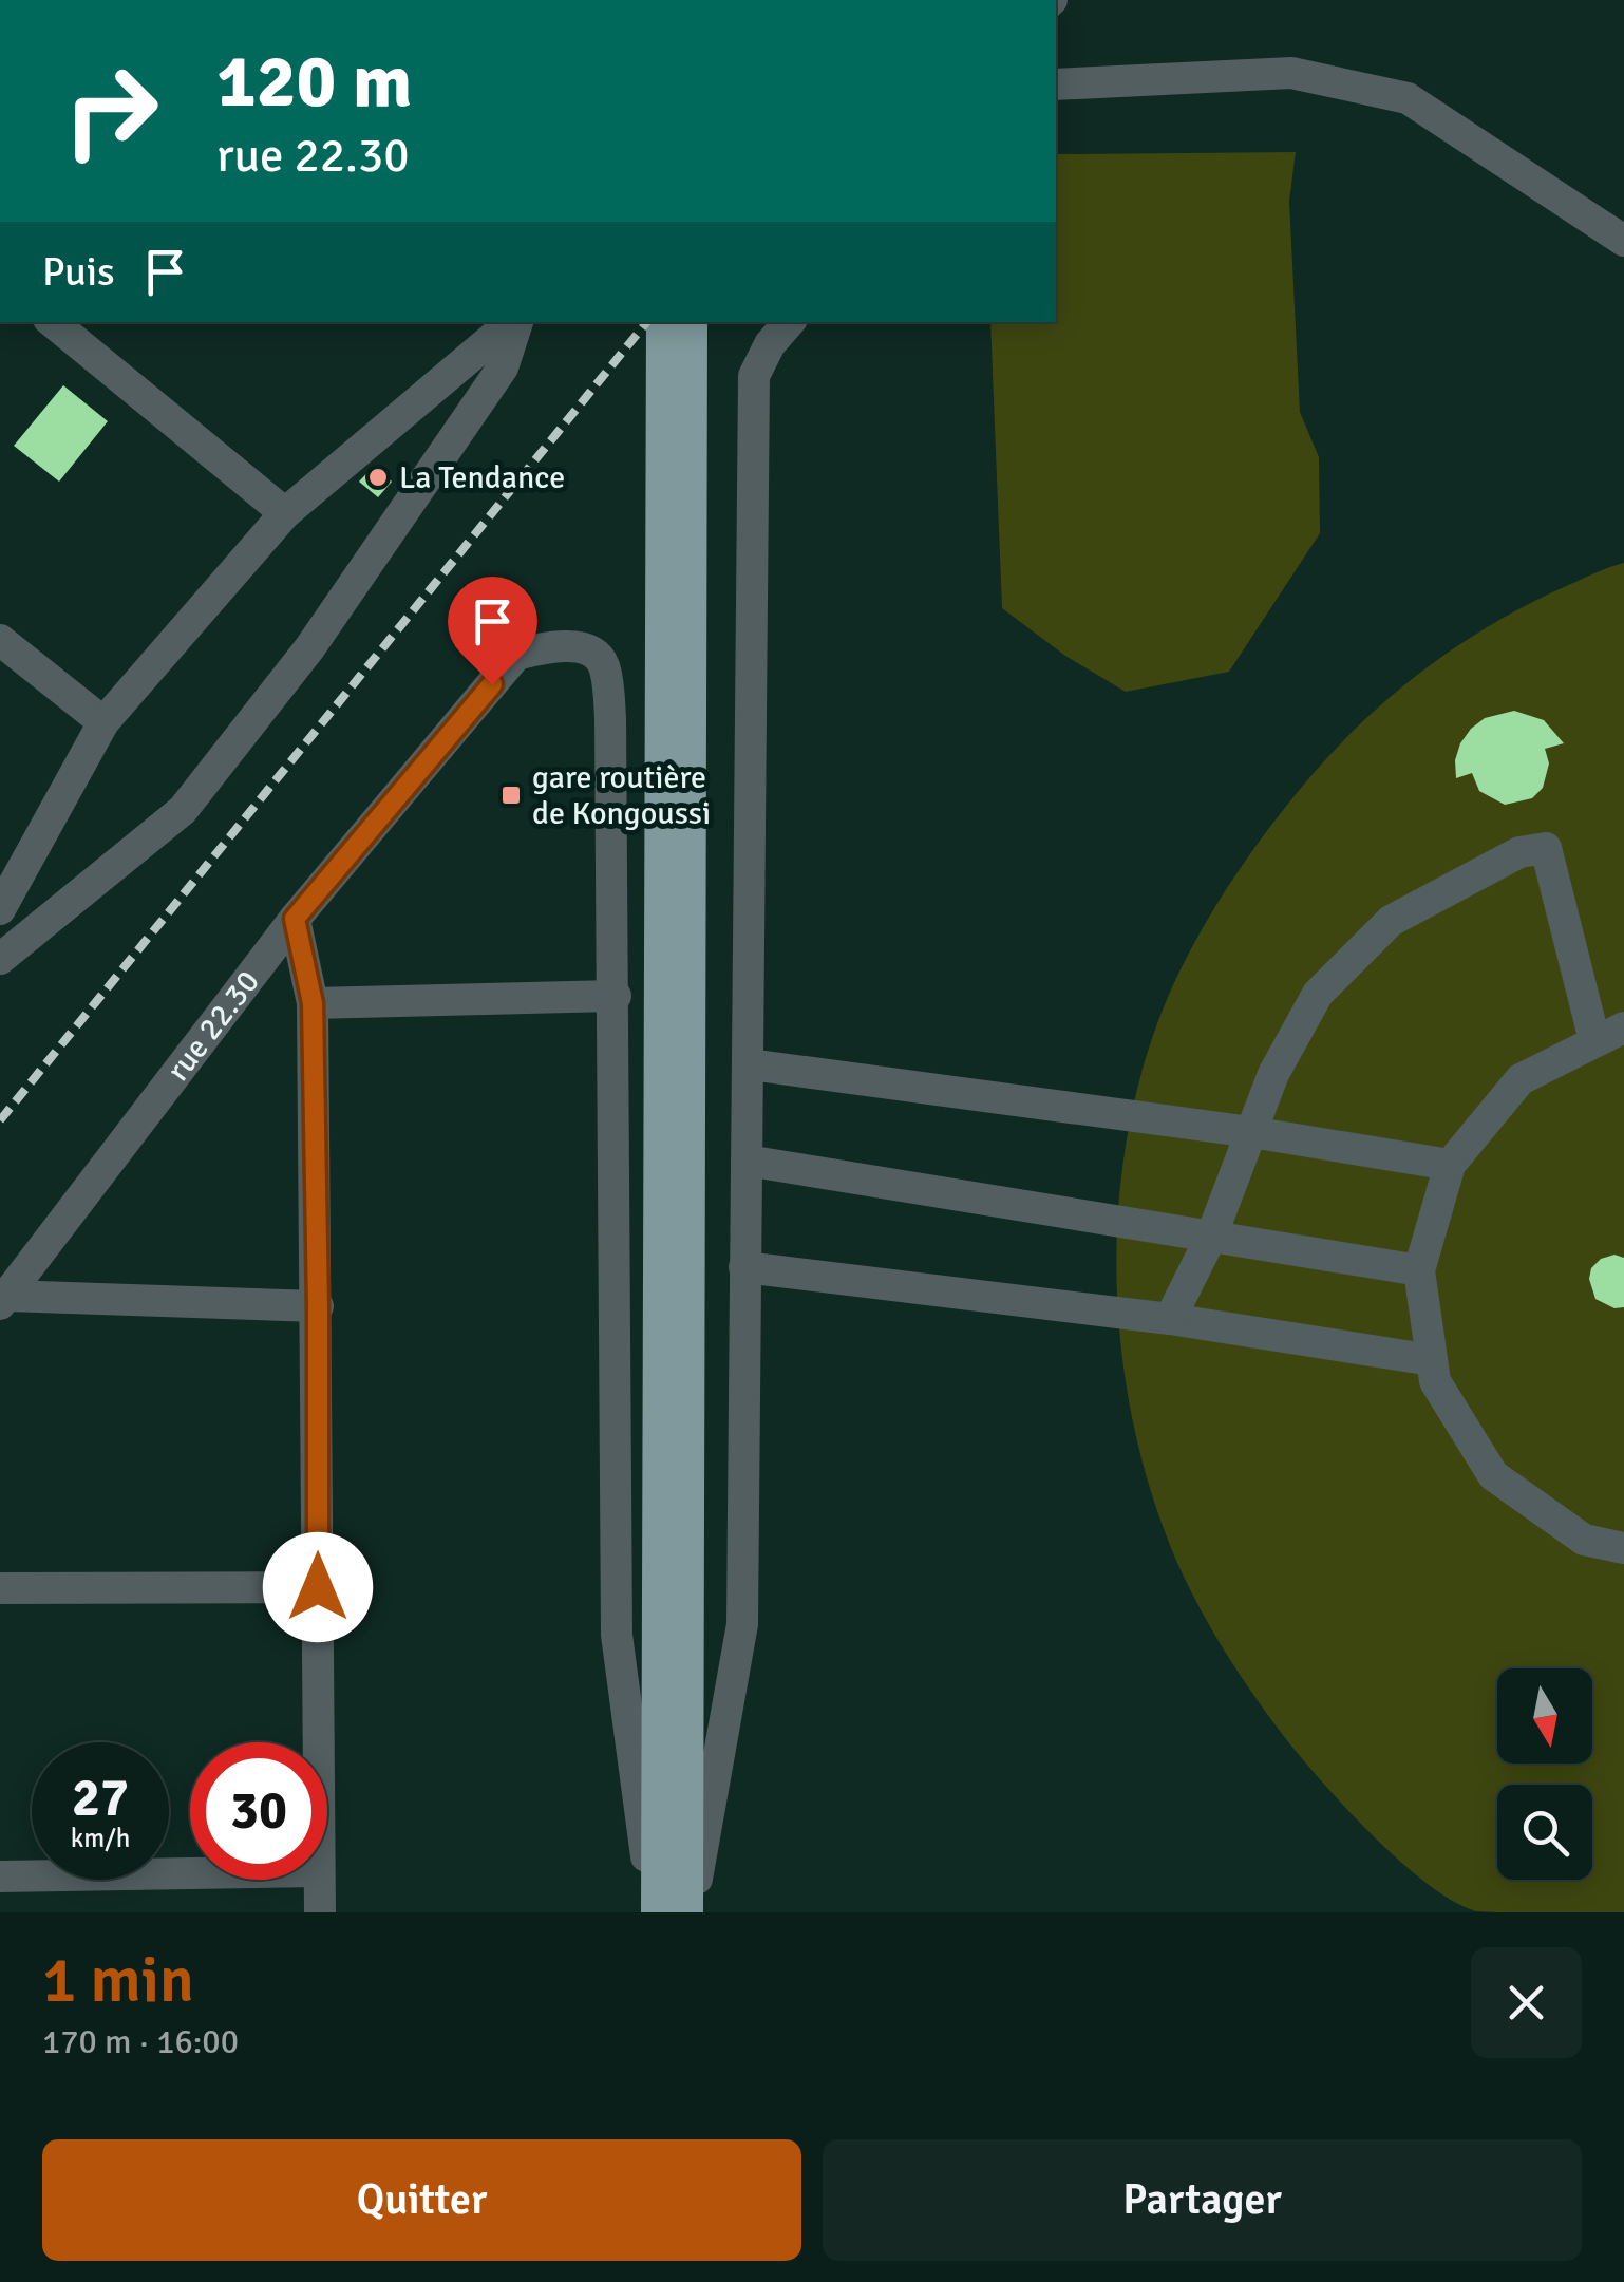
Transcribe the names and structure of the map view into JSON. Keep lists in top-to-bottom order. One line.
{"streets":{"street":["rue 22.30"]},"places":{"other":["La Tendance"],"transit":["gare routière de Kongoussi"]},"north":"bottom","page":{"turn":["120 m","rue 22.30"],"then":"Puis","speed":"27 km/h","limit":"30","heading":["1 min","170 m · 16:00"],"buttons":["Quitter","Partager"]}}
